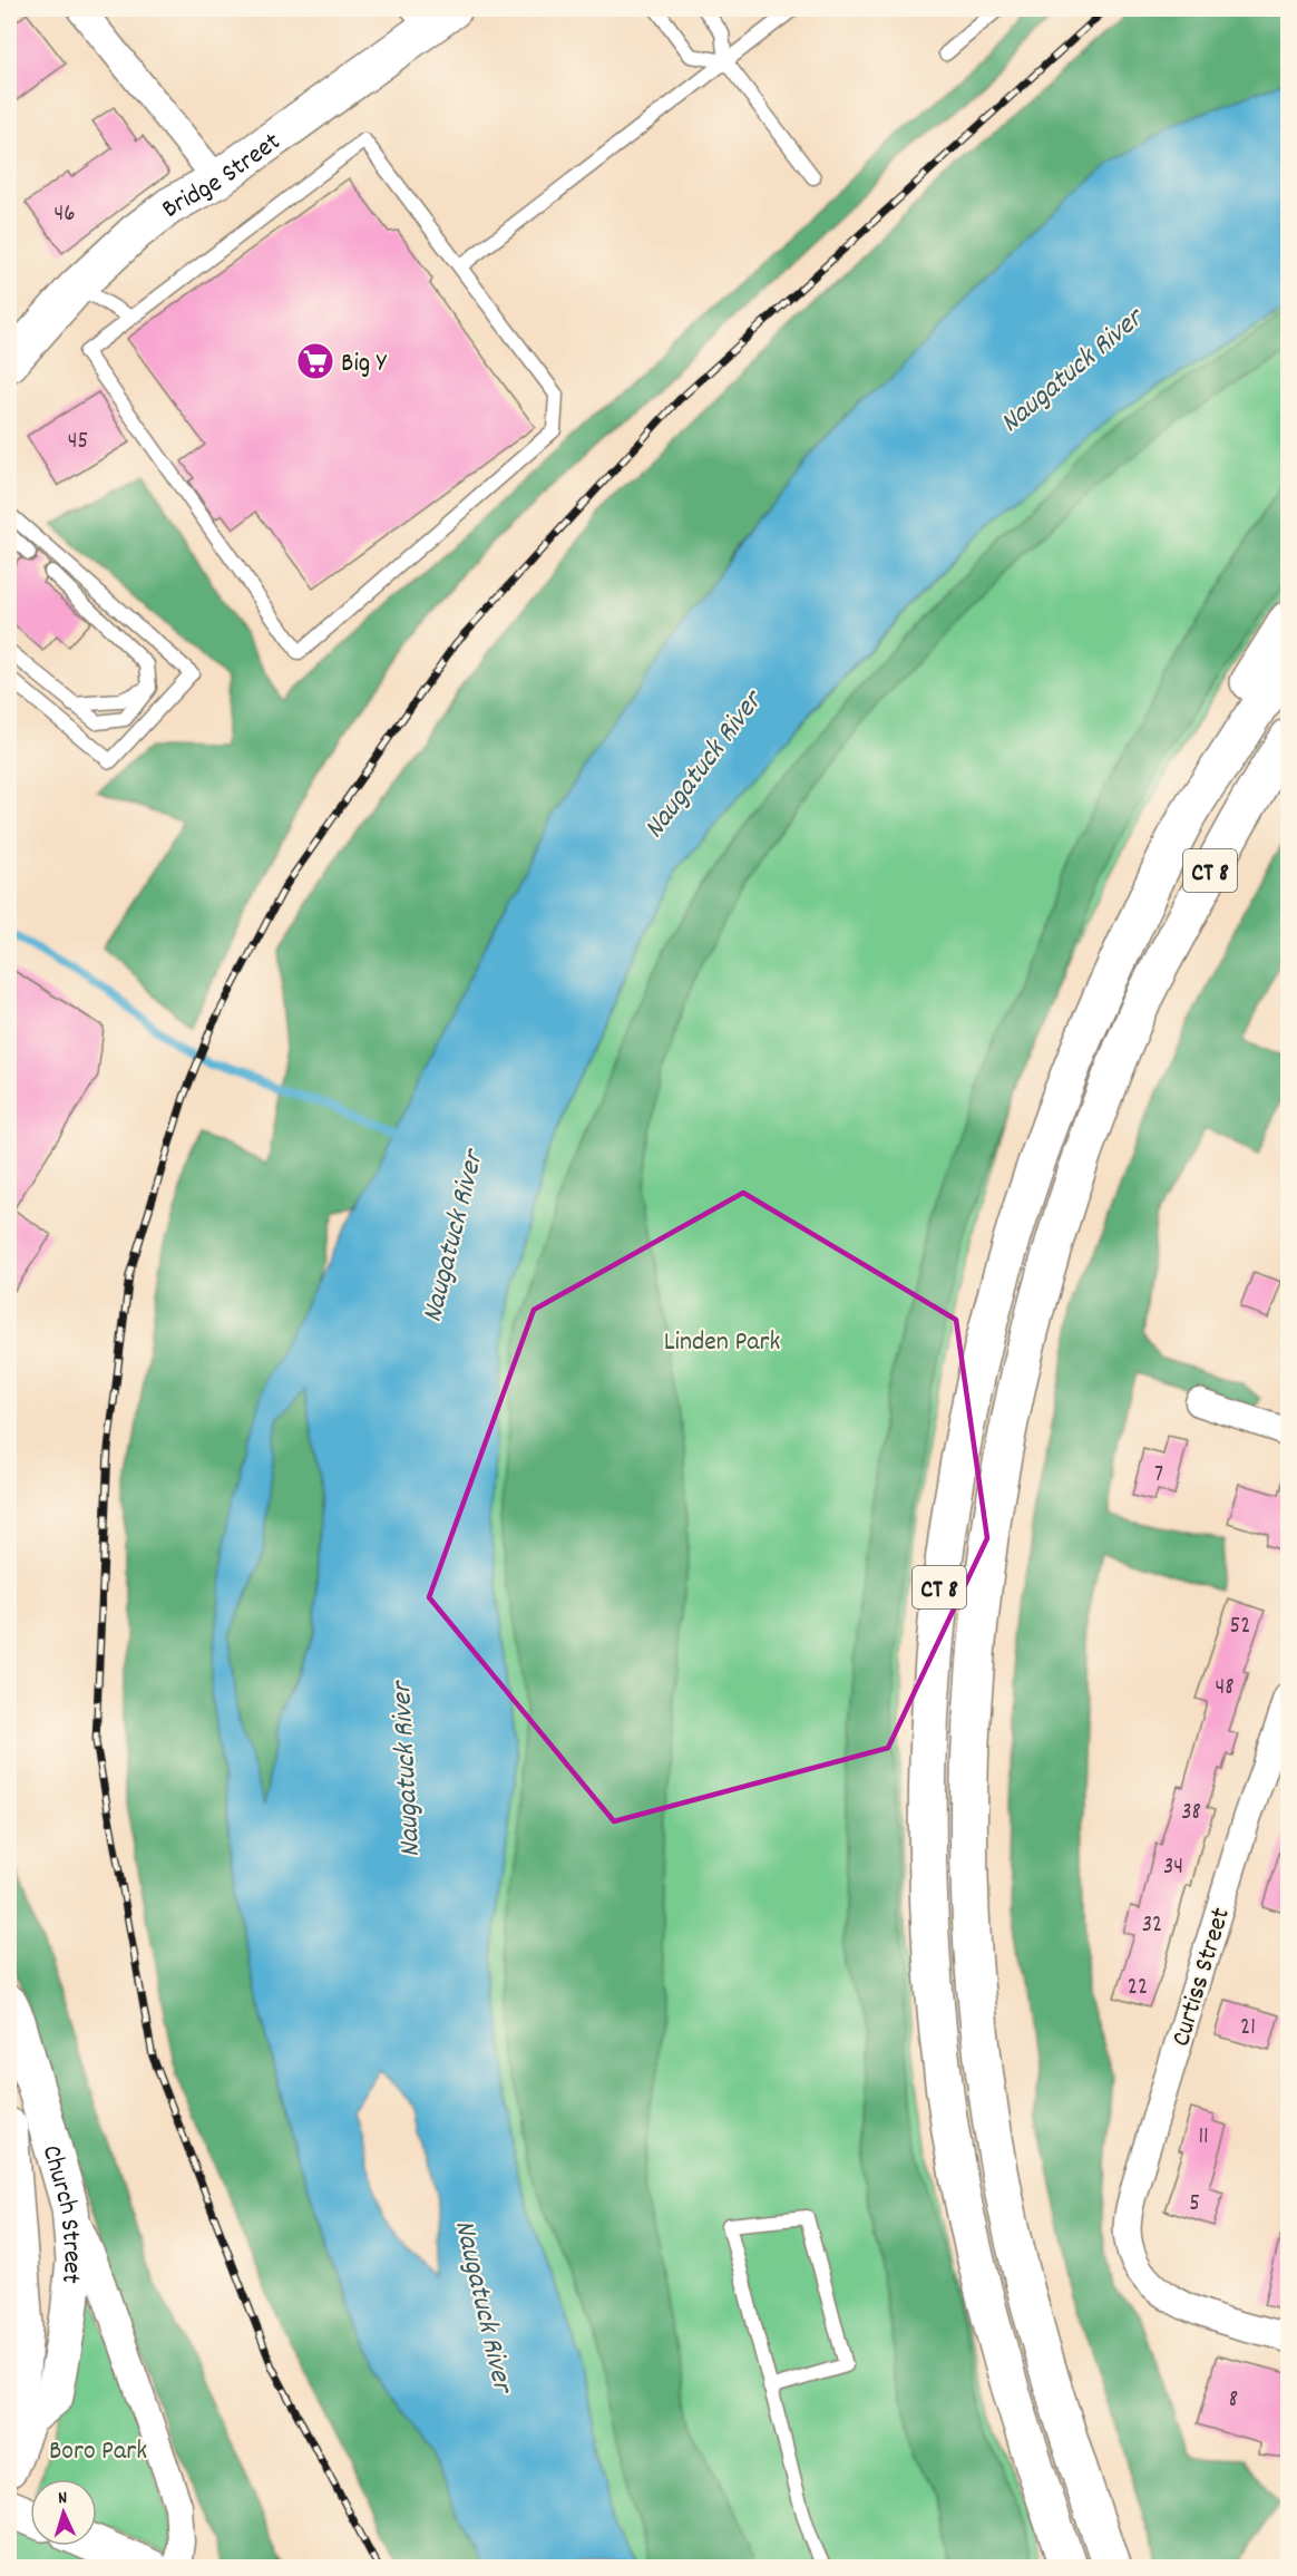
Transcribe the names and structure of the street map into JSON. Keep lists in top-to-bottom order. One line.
{"streets":{"main road":["Bridge Street","CT 8","Church Street"],"street":["Curtiss Street"]},"water":["Naugatuck River"],"parks":["Linden Park","Boro Park"],"places":{"supermarket":["Big Y"]},"house_numbers":["46","45","7","52","48","38","34","32","22","21","11","5","8"],"north":"top"}
